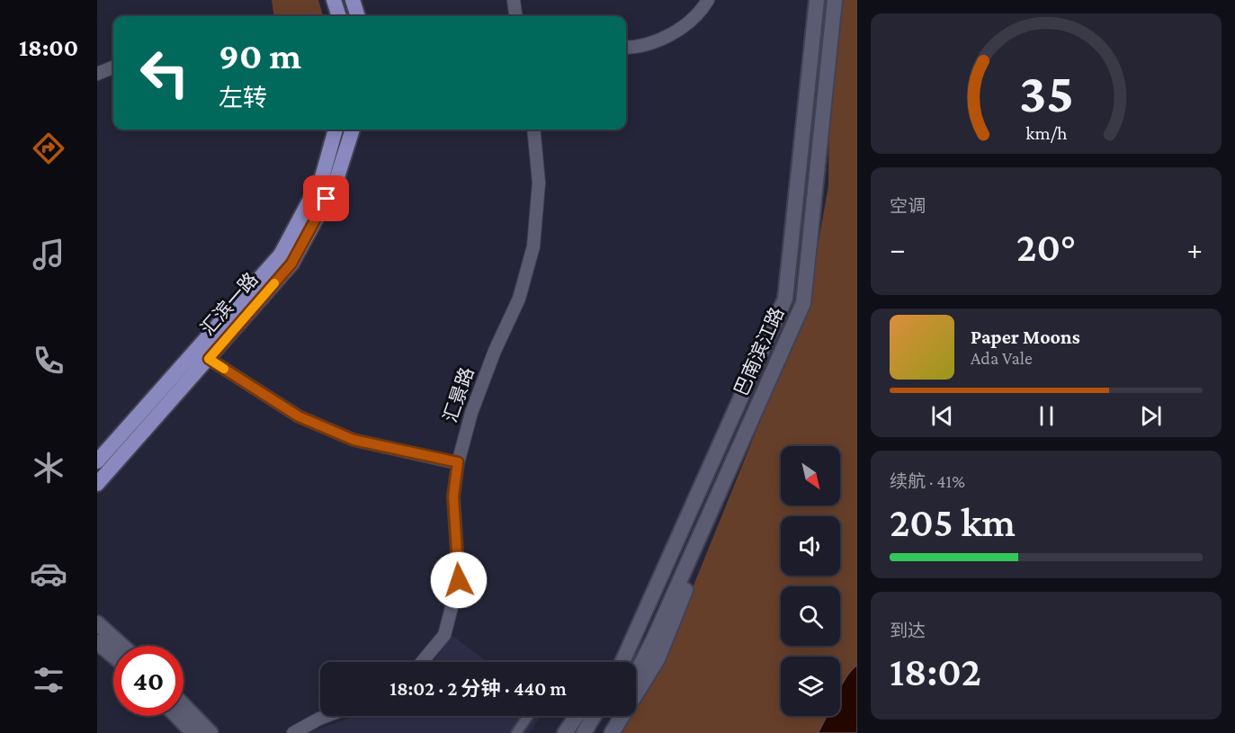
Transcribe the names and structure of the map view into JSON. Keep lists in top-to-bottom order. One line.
{"streets":{"main road":["汇滨一路","巴南滨江路"],"street":["汇景路"]},"north":"bottom right","page":{"tabs":"18:00","turn":["90 m","左转"],"tile":["空调",["续航 · 41%","205 km"],["到达","18:02"]],"heat":["−","20°","+"],"song":["Paper Moons","Ada Vale"],"limit":"40","trip":"18:02 · 2 分钟 · 440 m","gauge":["35","km/h"]}}
